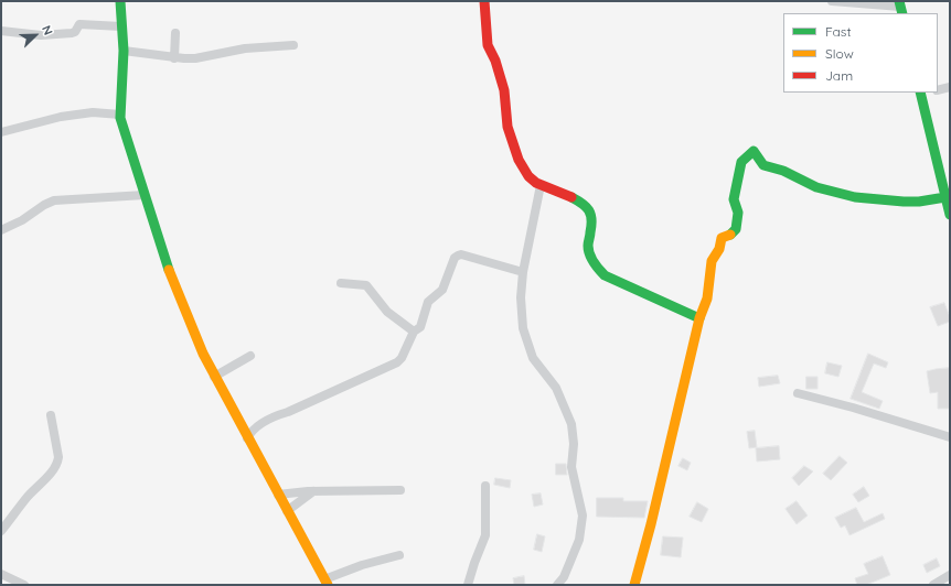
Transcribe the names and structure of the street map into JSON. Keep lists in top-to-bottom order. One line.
{"legend":["Fast","Slow","Jam"],"north":"top right"}
